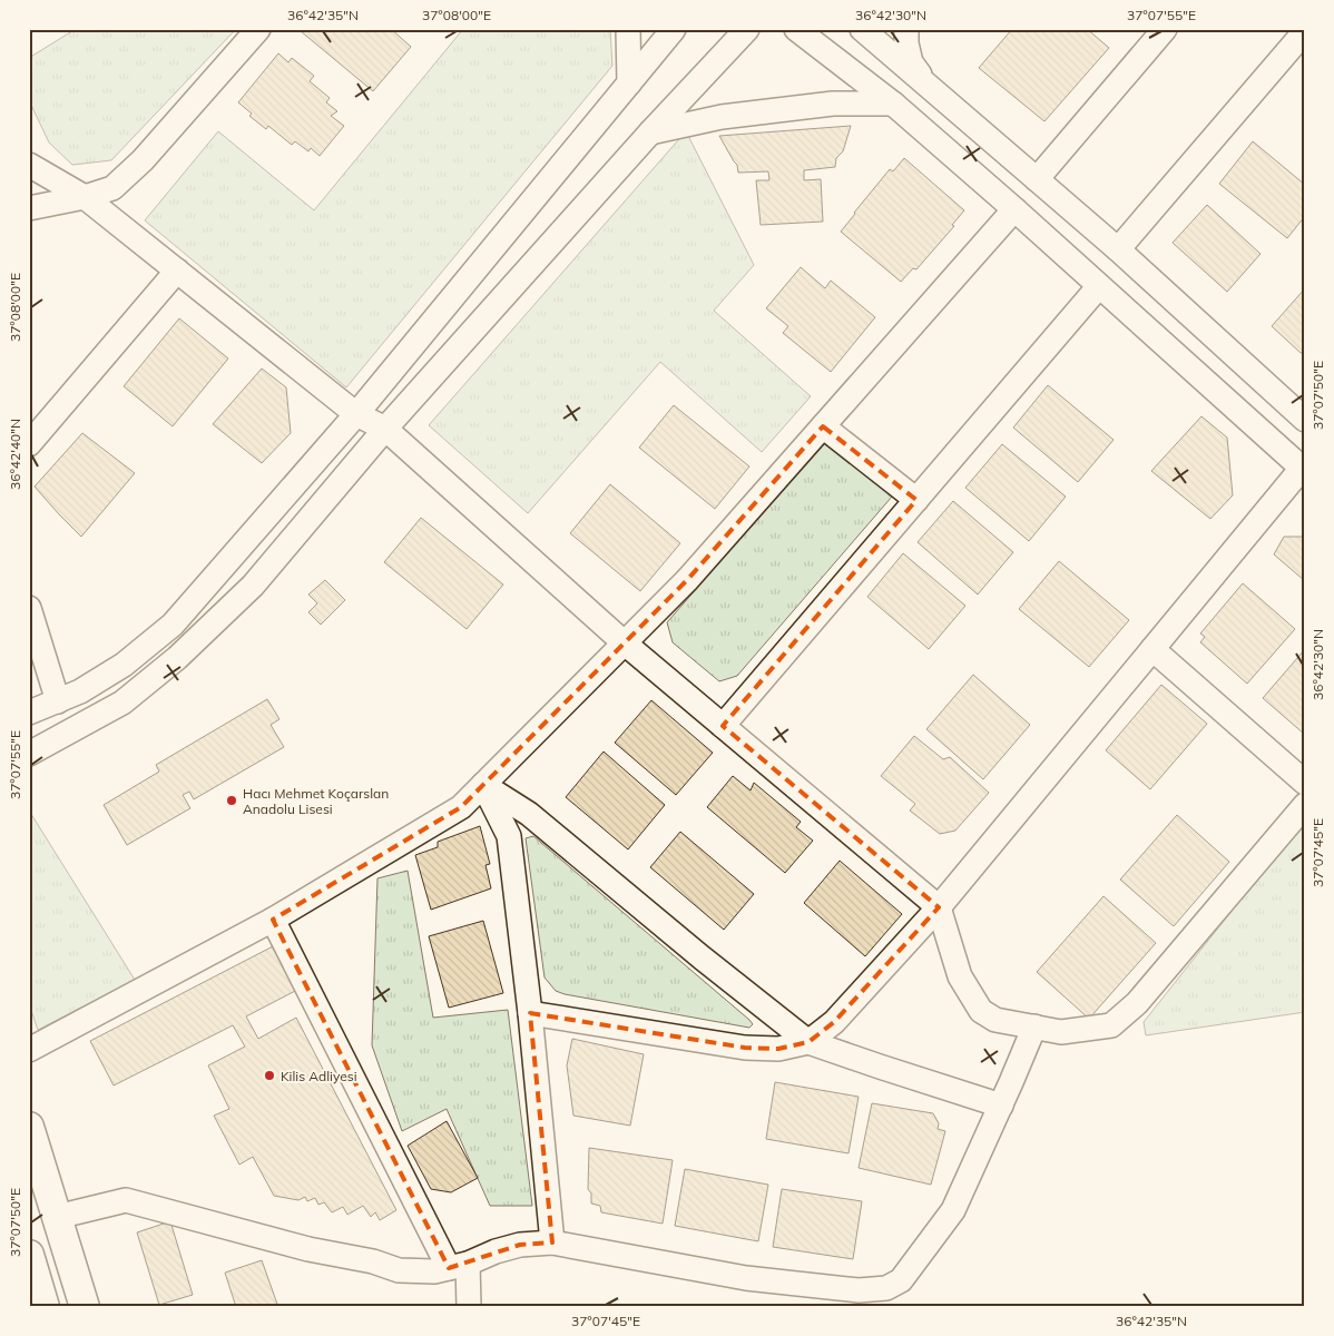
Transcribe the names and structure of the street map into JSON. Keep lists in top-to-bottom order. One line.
{"places":["Hacı Mehmet Koçarslan Anadolu Lisesi","Kilis Adliyesi"],"coordinates":["36°42'35\"N","37°08'00\"E","36°42'30\"N","37°07'55\"E","37°07'50\"E","36°42'40\"N","37°07'45\"E"]}
